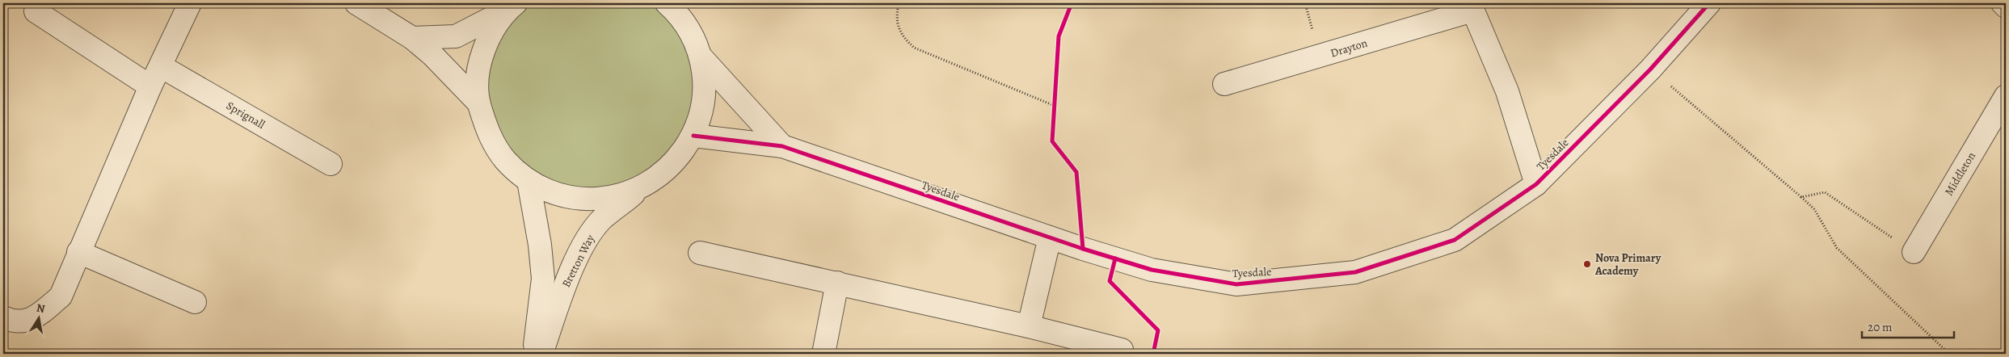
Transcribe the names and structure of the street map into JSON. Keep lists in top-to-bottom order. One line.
{"streets":{"street":["Drayton","Sprignall","Tyesdale","Middleton","Bretton Way"]},"crossings":[["Drayton","Tyesdale"],["Tyesdale","Bretton Way"]],"places":["Nova Primary Academy"],"scale_bar":"20 m","north":"top"}
